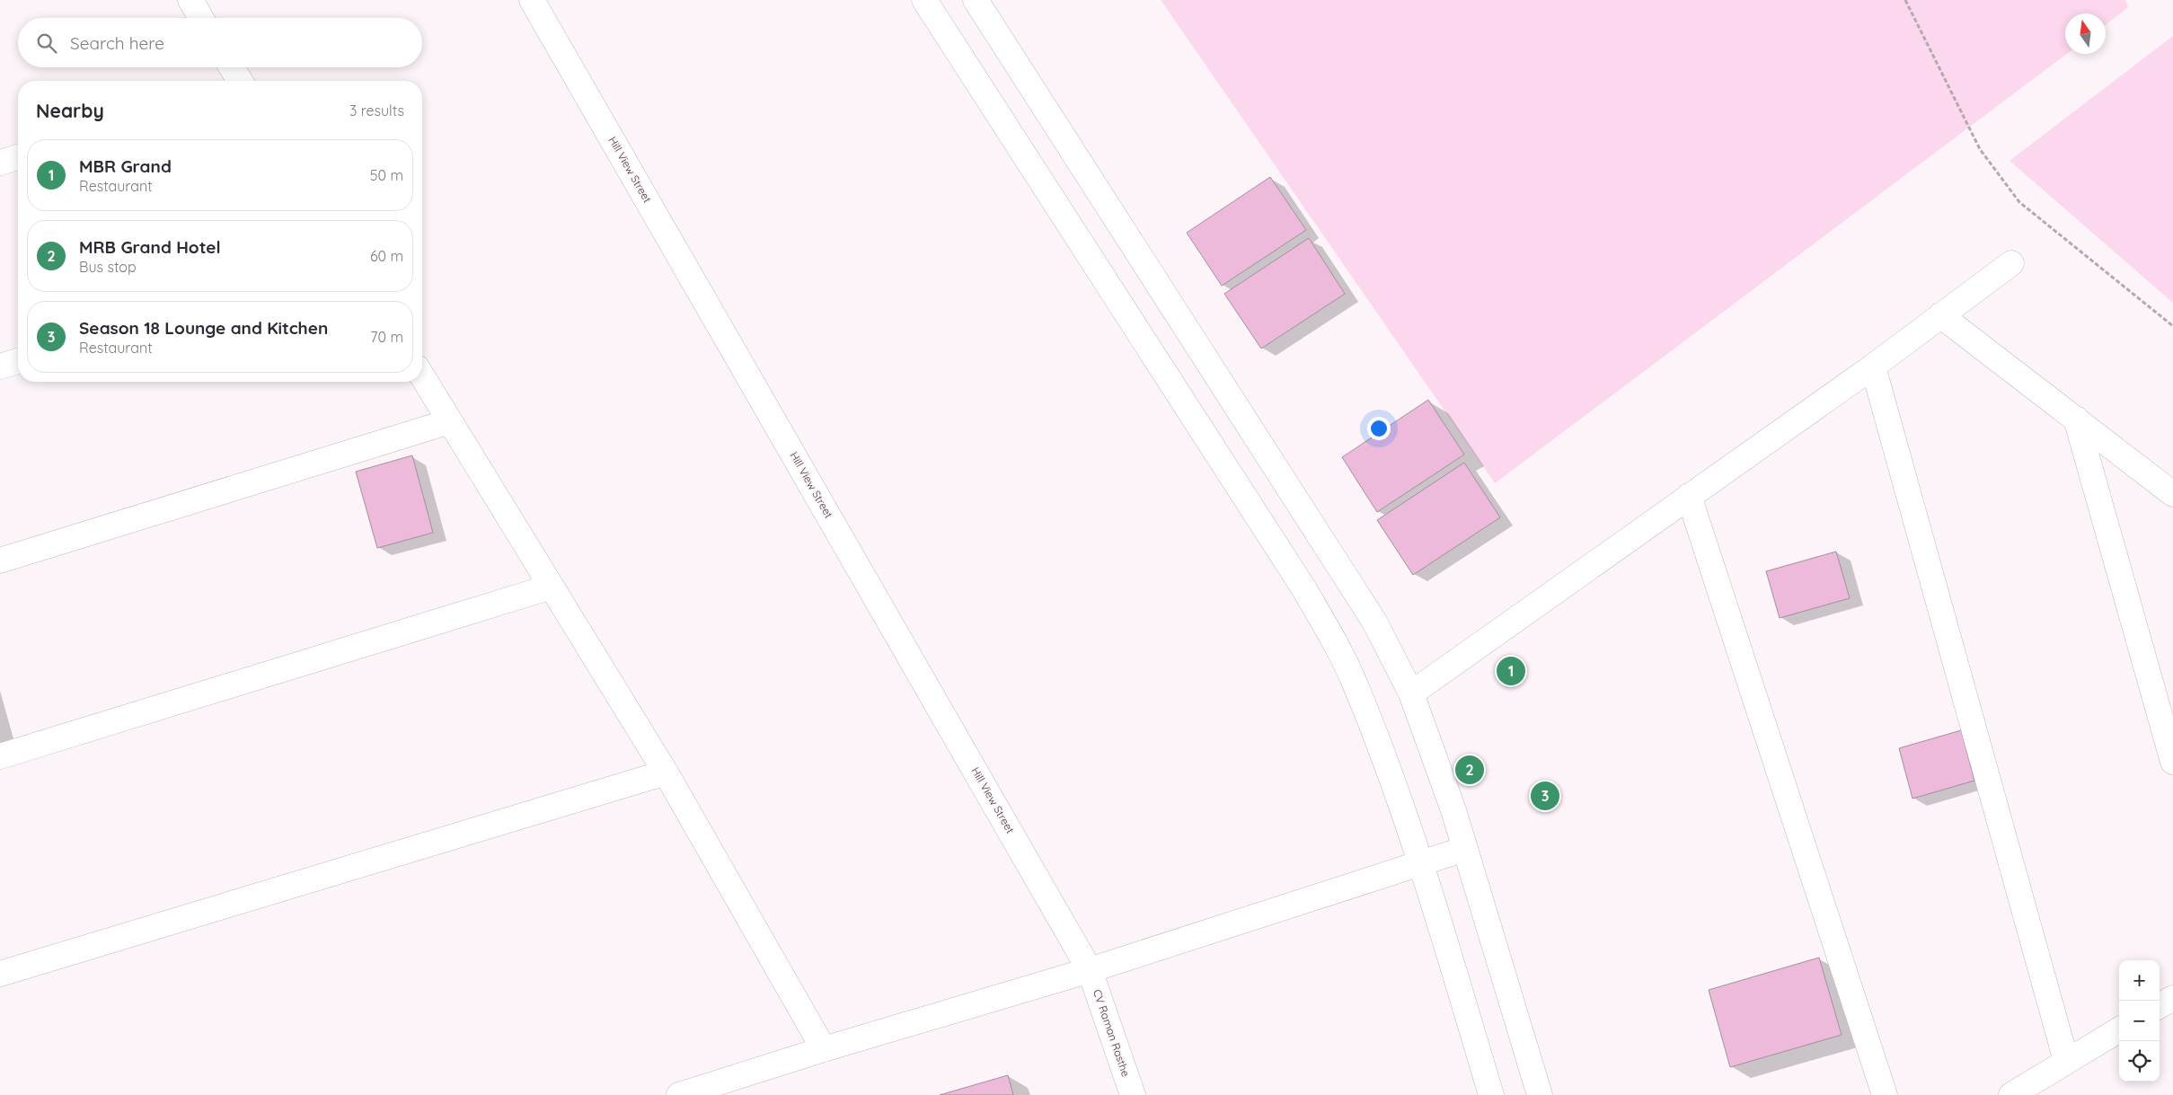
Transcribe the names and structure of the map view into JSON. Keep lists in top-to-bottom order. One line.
{"streets":{"street":["Hill View Street","CV Raman Rasthe"]},"crossings":[["Hill View Street","CV Raman Rasthe"]],"north":"top","page":{"search":"Search here","heading":["Nearby","3 results"],"list":[{"mark":"1","name":"MBR Grand","note":"Restaurant","value":"50 m"},{"mark":"2","name":"MRB Grand Hotel","note":"Bus stop","value":"60 m"},{"mark":"3","name":"Season 18 Lounge and Kitchen","note":"Restaurant","value":"70 m"}],"pins":["1","2","3"],"map_buttons":["+","−"]}}
